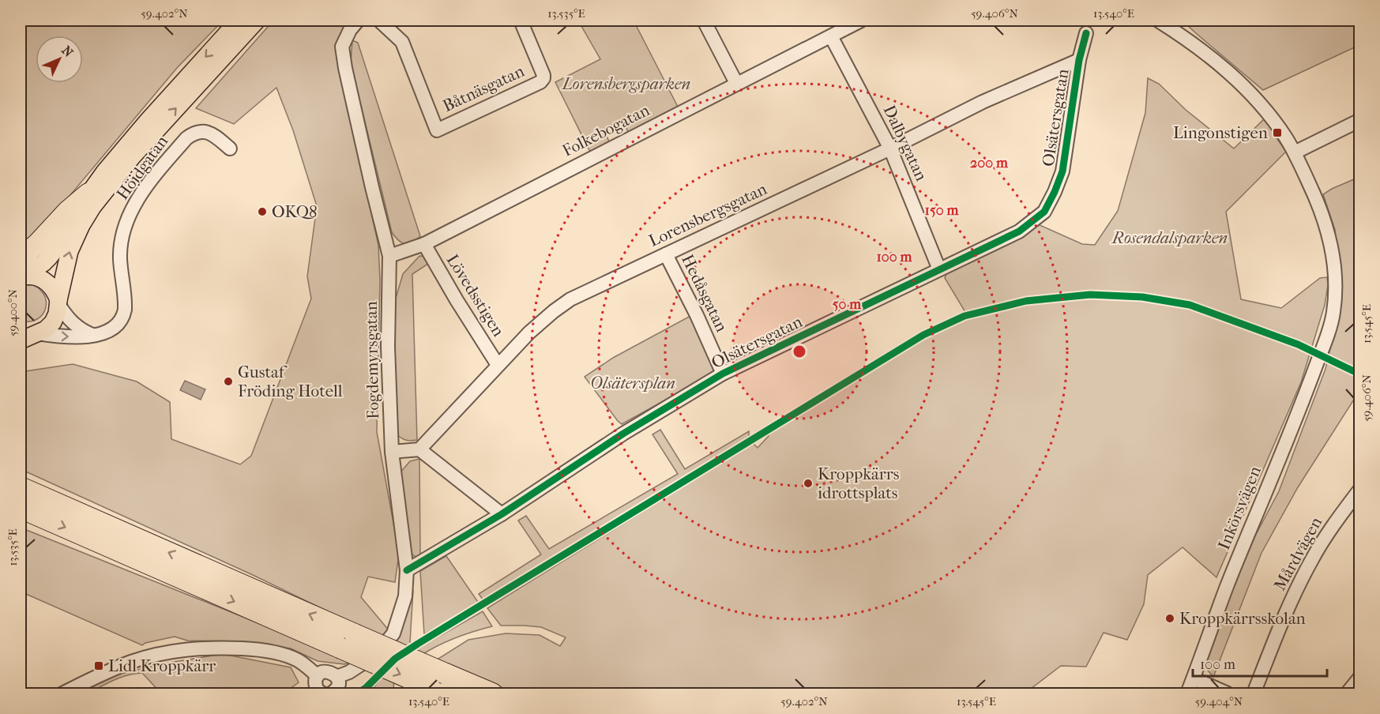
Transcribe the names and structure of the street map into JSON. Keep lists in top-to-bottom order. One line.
{"streets":{"street":["Båtnäsgatan","Olsätersgatan","Folkebogatan","Dalbygatan","Höjdgatan","Lorensbergsgatan","Hedåsgatan","Lövedsstigen","Fogdemyrsgatan","Inkörsvägen","Mårdvägen"]},"crossings":[["Olsätersgatan","Dalbygatan"],["Olsätersgatan","Lorensbergsgatan"],["Olsätersgatan","Hedåsgatan"],["Olsätersgatan","Fogdemyrsgatan"],["Folkebogatan","Dalbygatan"],["Folkebogatan","Lövedsstigen"],["Folkebogatan","Fogdemyrsgatan"],["Dalbygatan","Lorensbergsgatan"],["Lorensbergsgatan","Hedåsgatan"],["Lorensbergsgatan","Lövedsstigen"]],"parks":["Lorensbergsparken","Rosendalsparken","Olsätersplan"],"places":{"transit":["Lingonstigen","Lidl Kroppkärr"],"other":["OKQ8","Gustaf Fröding Hotell","Kroppkärrs idrottsplats","Kroppkärrsskolan"]},"scale_bar":"100 m","north":"top right","coordinates":["59.402°N","13.535°E","59.406°N","13.540°E","59.400°N","13.545°E","59.404°N"],"rings":["200 m","150 m","100 m","50 m"]}
